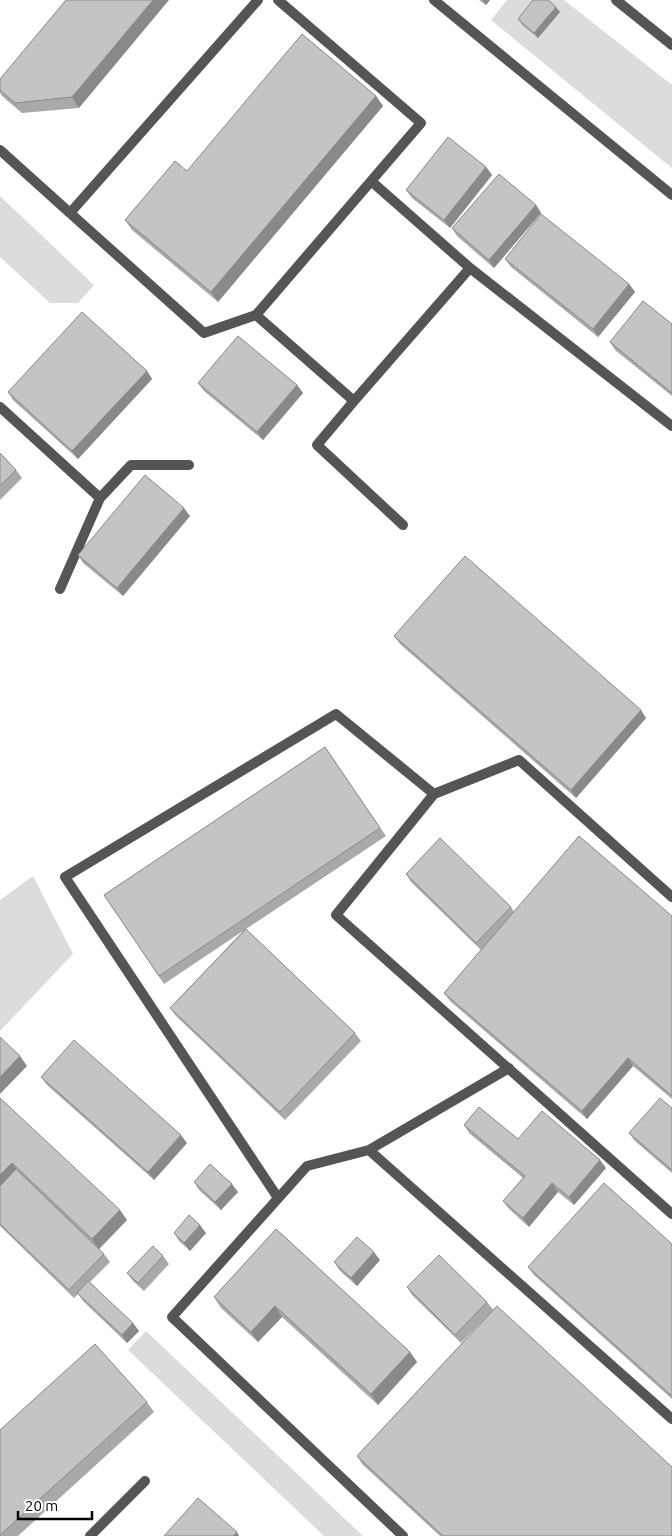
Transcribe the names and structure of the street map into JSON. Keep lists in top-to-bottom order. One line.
{"scale_bar":"20 m"}
